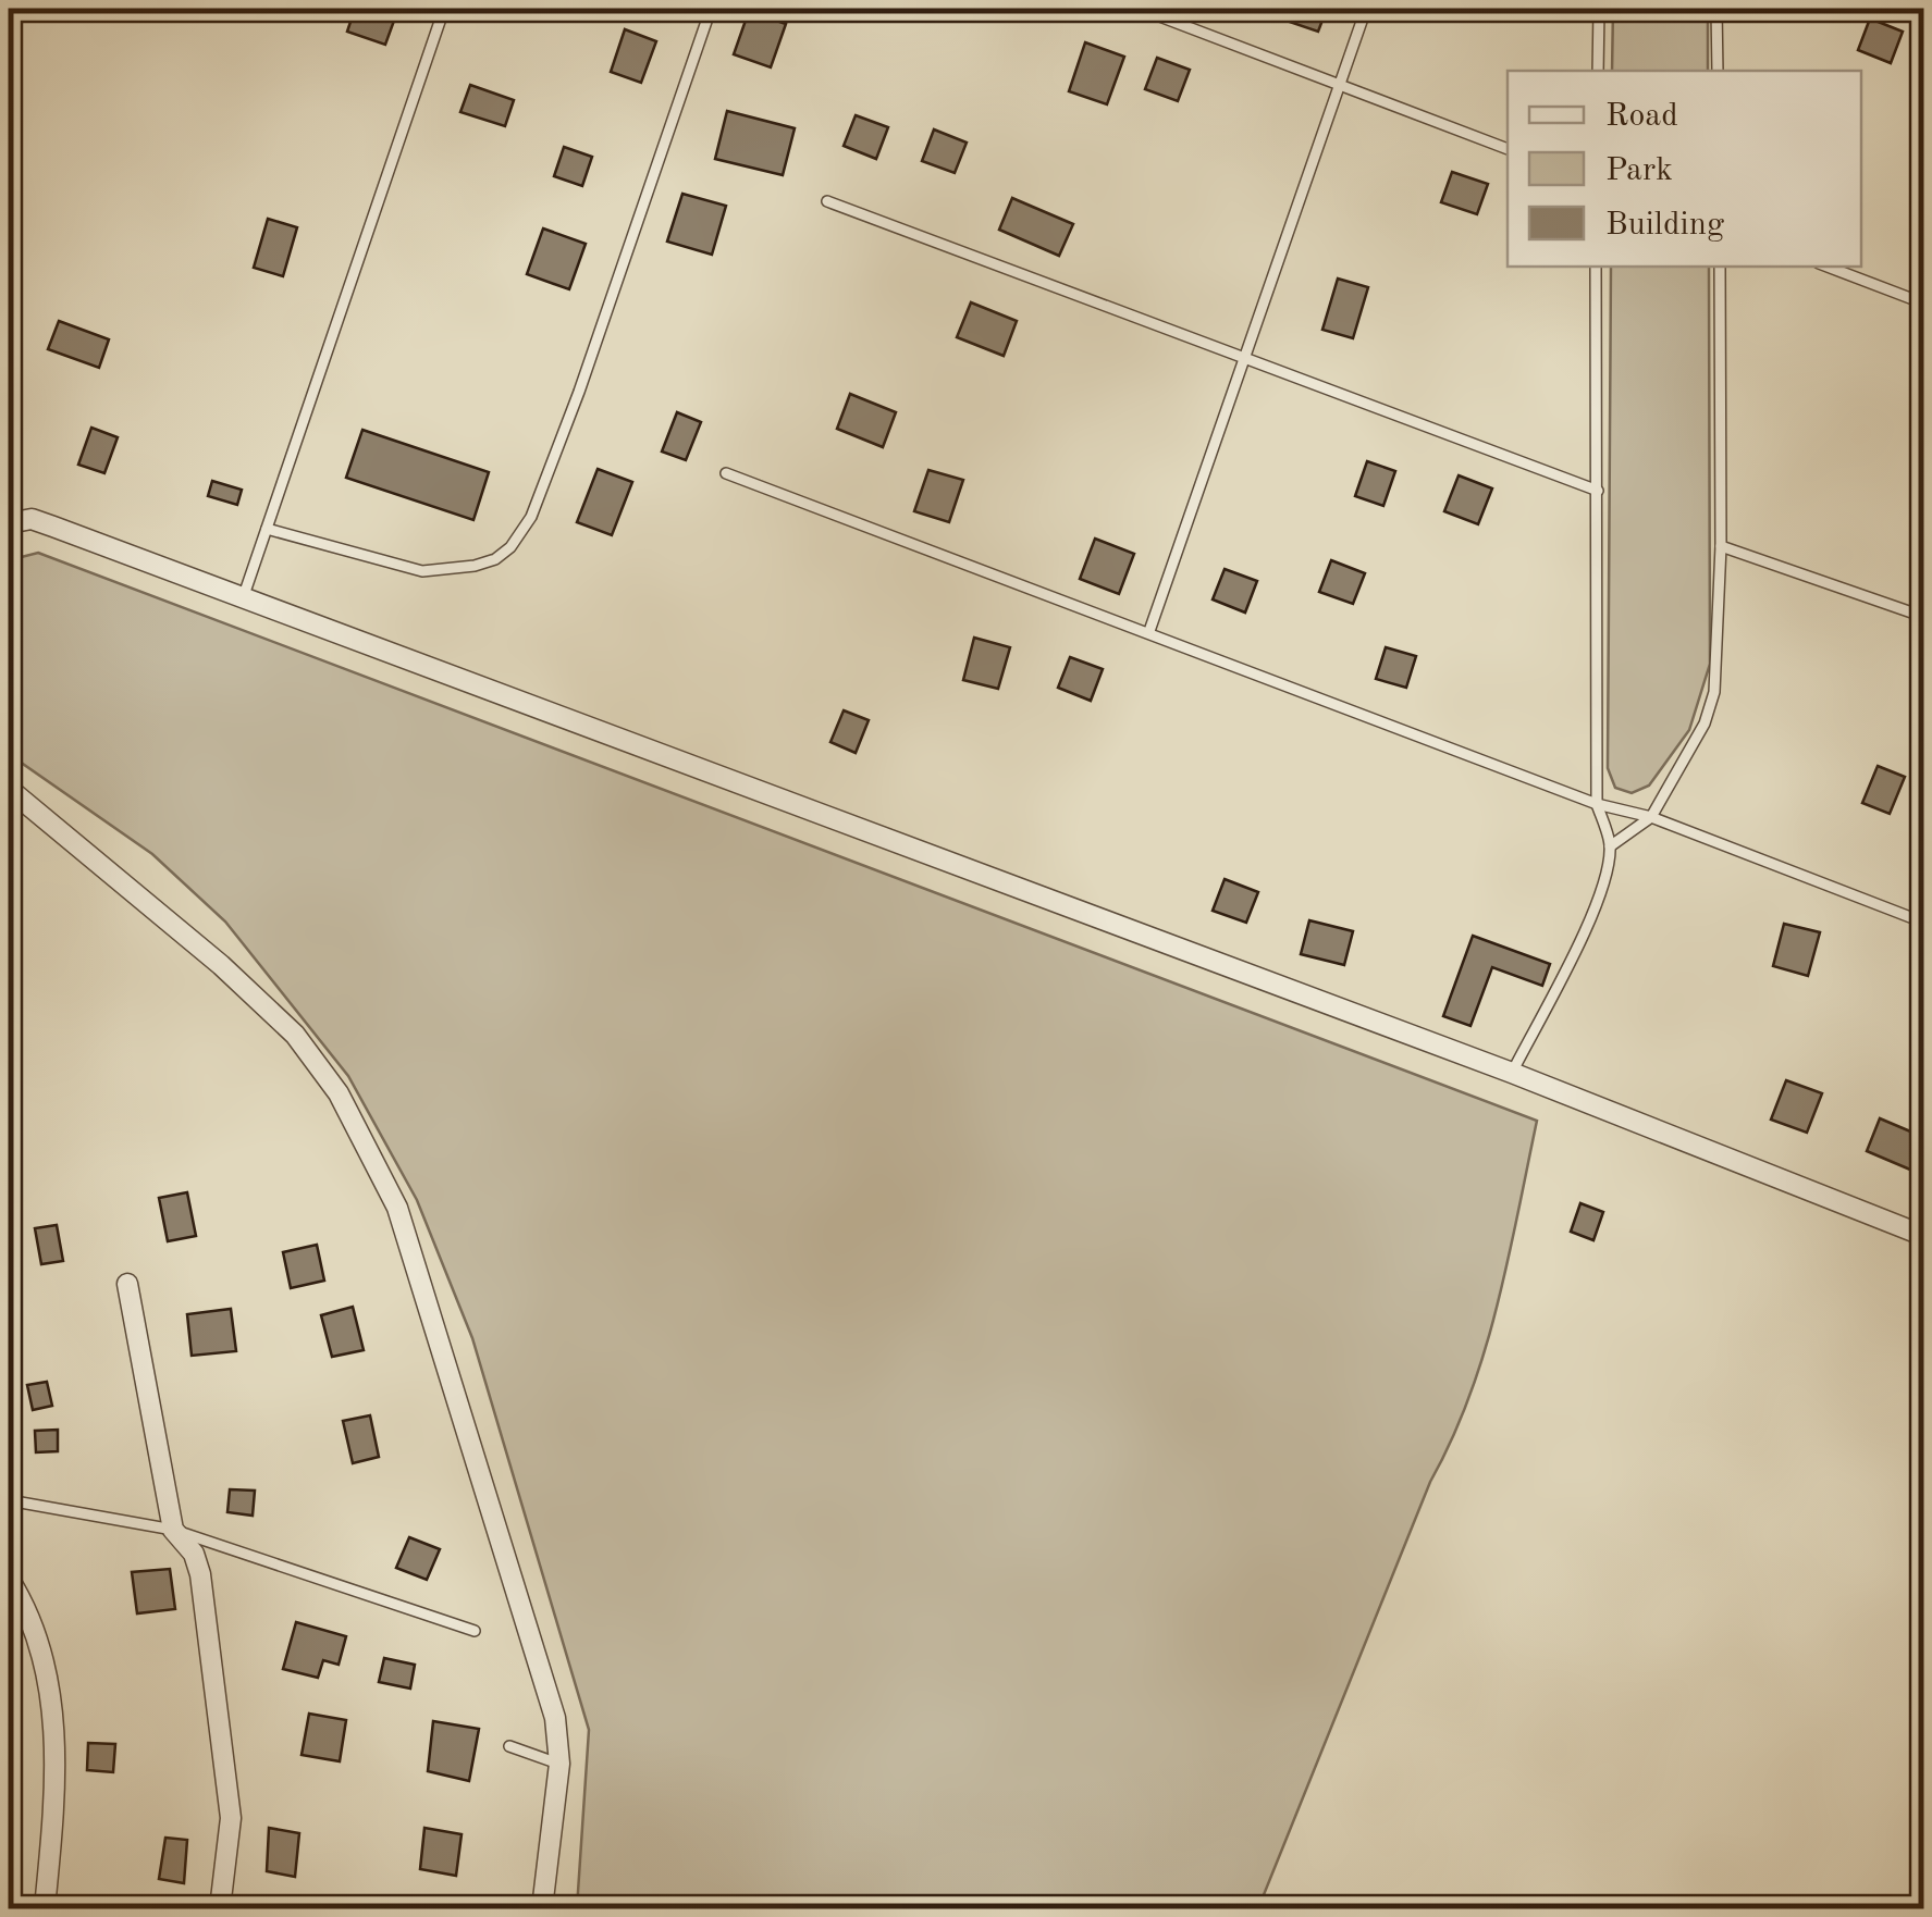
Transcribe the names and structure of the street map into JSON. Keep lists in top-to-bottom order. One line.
{"legend":["Road","Park","Building"]}
